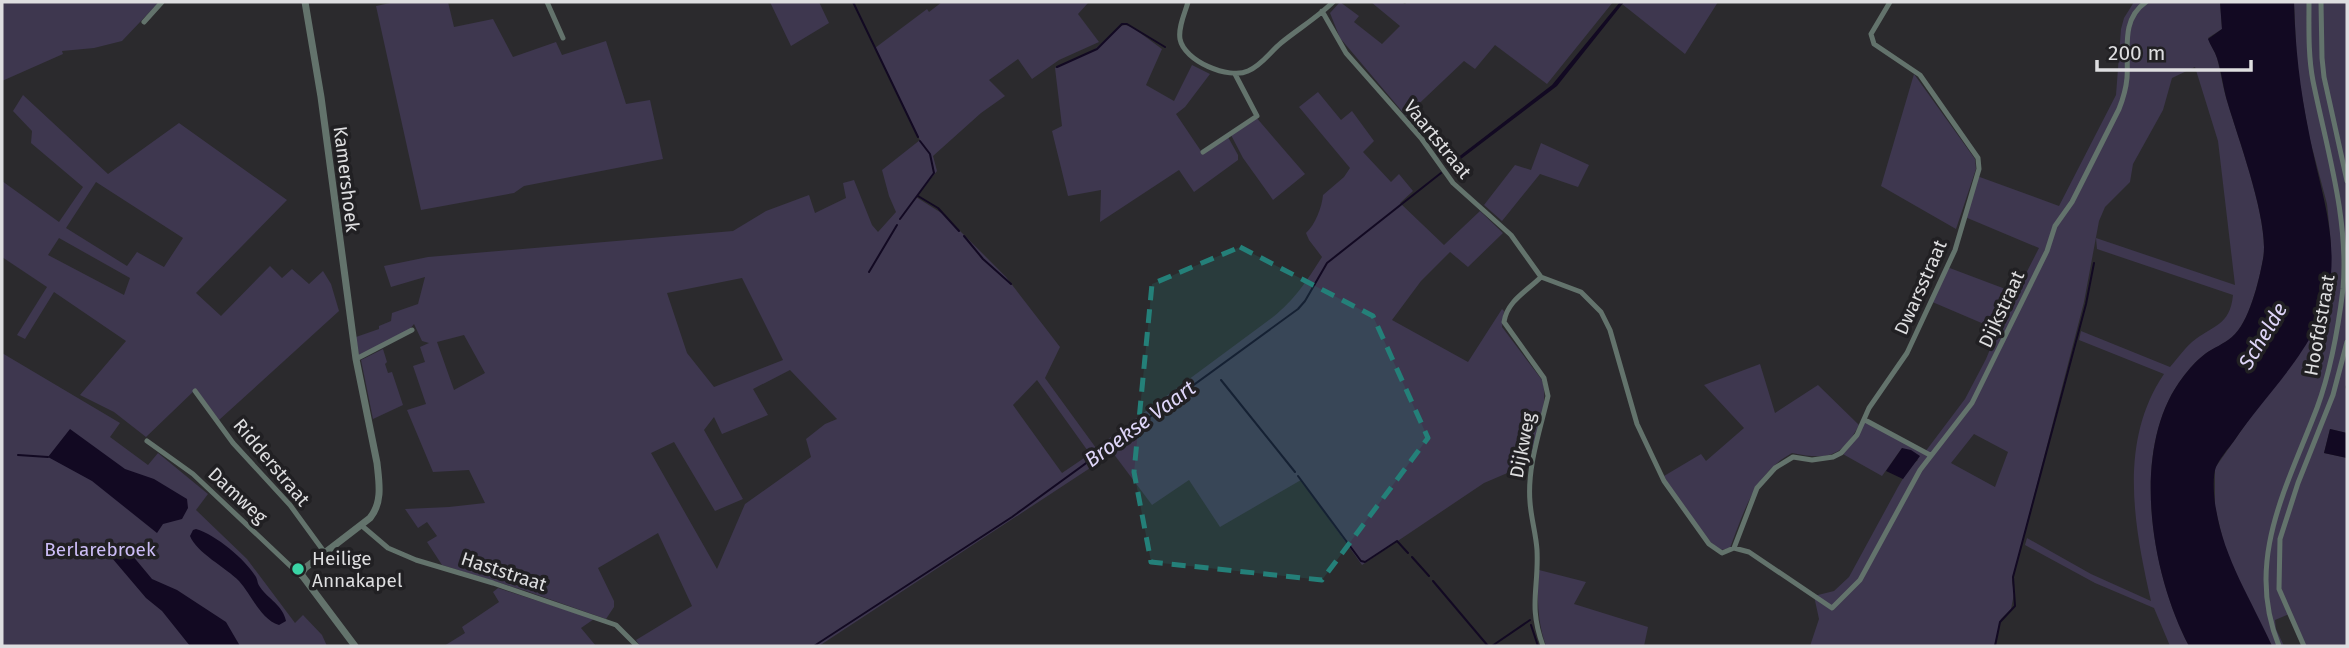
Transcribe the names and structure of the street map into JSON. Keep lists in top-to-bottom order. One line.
{"streets":{"street":["Vaartstraat","Kamershoek","Dwarsstraat","Dijkstraat","Hoofdstraat","Dijkweg","Ridderstraat","Damweg","Haststraat"]},"crossings":[["Vaartstraat","Dijkweg"],["Kamershoek","Ridderstraat"],["Kamershoek","Damweg"],["Kamershoek","Haststraat"],["Dwarsstraat","Dijkstraat"]],"water":["Schelde","Broekse Vaart"],"parks":["Berlarebroek"],"places":["Heilige Annakapel"],"scale_bar":"200 m"}
